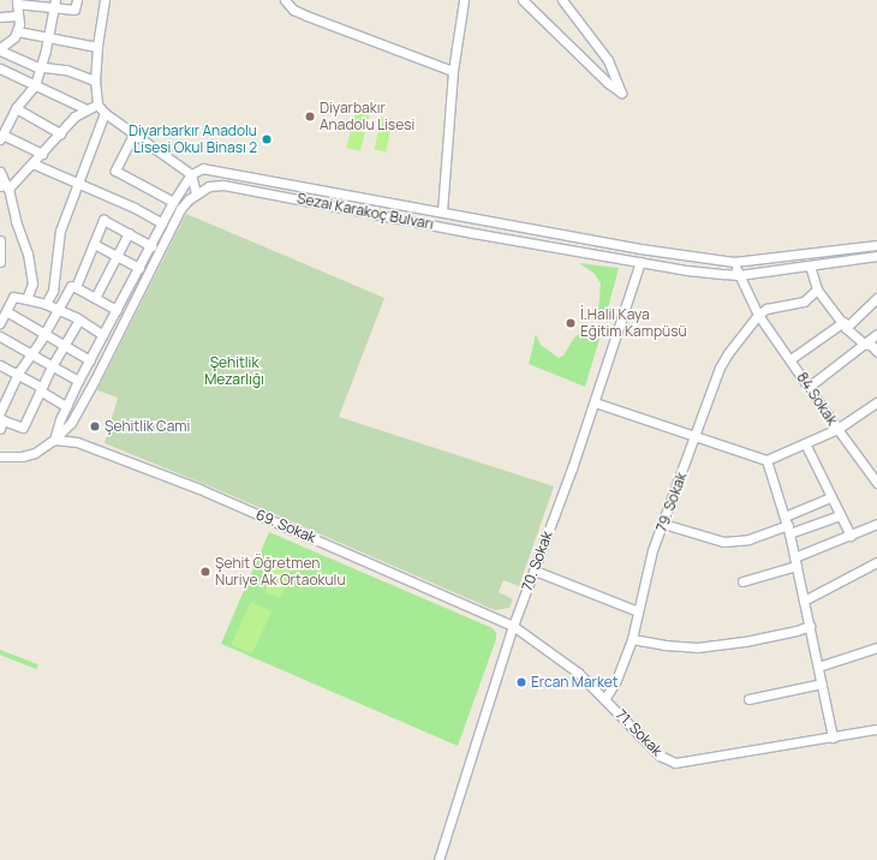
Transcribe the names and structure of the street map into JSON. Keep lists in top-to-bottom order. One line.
{"streets":{"street":["Sezai Karakoç Bulvarı","84.Sokak","79. Sokak","69. Sokak","70. Sokak","71. Sokak"]},"crossings":[["Sezai Karakoç Bulvarı","84.Sokak"],["Sezai Karakoç Bulvarı","69. Sokak"],["Sezai Karakoç Bulvarı","70. Sokak"],["84.Sokak","79. Sokak"],["79. Sokak","71. Sokak"],["69. Sokak","70. Sokak"],["69. Sokak","71. Sokak"],["70. Sokak","71. Sokak"]],"parks":["Şehitlik Mezarlığı"],"places":["Diyarbakır Anadolu Lisesi","Diyarbarkır Anadolu Lisesi Okul Binası 2","İ.Halil Kaya Eğitim Kampüsü","Şehitlik Cami","Şehit Öğretmen Nuriye Ak Ortaokulu","Ercan Market"]}
